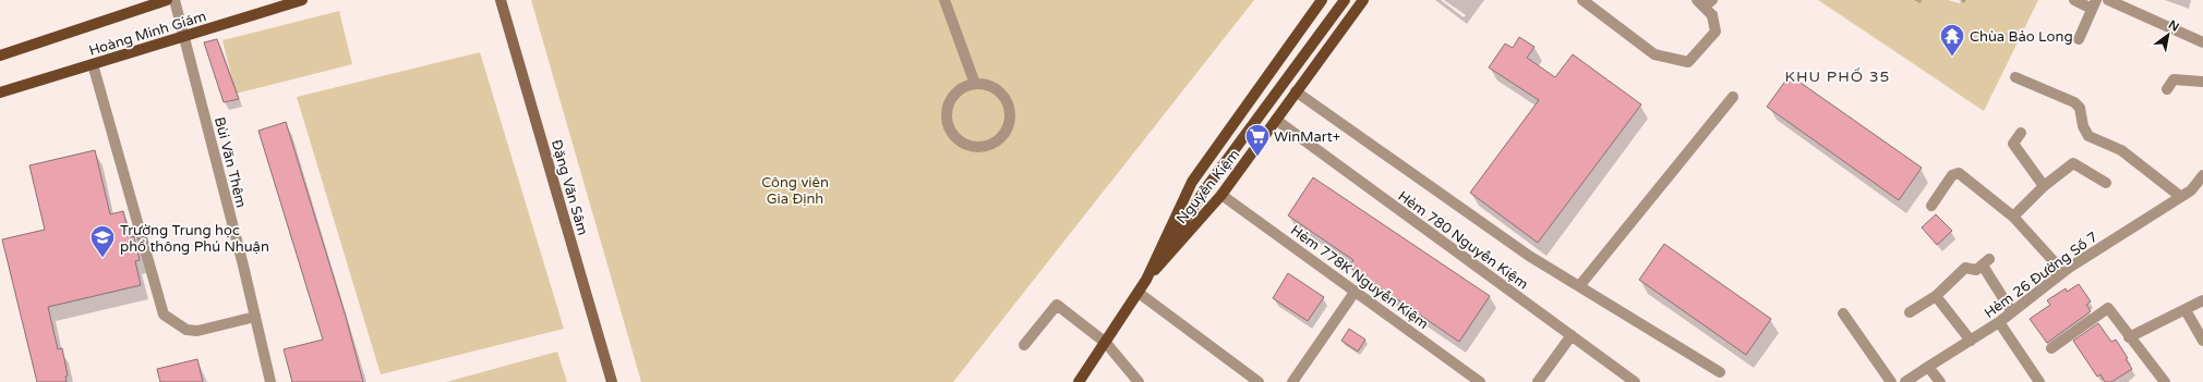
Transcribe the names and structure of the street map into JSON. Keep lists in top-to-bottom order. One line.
{"streets":{"main road":["Hoàng Minh Giám","Nguyễn Kiệm"],"street":["Bùi Văn Thêm","Đặng Văn Sâm","Hẻm 780 Nguyễn Kiệm","Hẻm 26 Đường Số 7","Hẻm 778K Nguyễn Kiệm"]},"crossings":[["Hoàng Minh Giám","Bùi Văn Thêm"],["Nguyễn Kiệm","Hẻm 780 Nguyễn Kiệm"],["Nguyễn Kiệm","Hẻm 778K Nguyễn Kiệm"]],"districts":["KHU PHỐ 35"],"parks":["Công viên Gia Định"],"places":{"temple":["Chùa Bảo Long"],"supermarket":["WinMart+"],"school or university":["Trường Trung học phổ thông Phú Nhuận"]},"north":"top right"}
